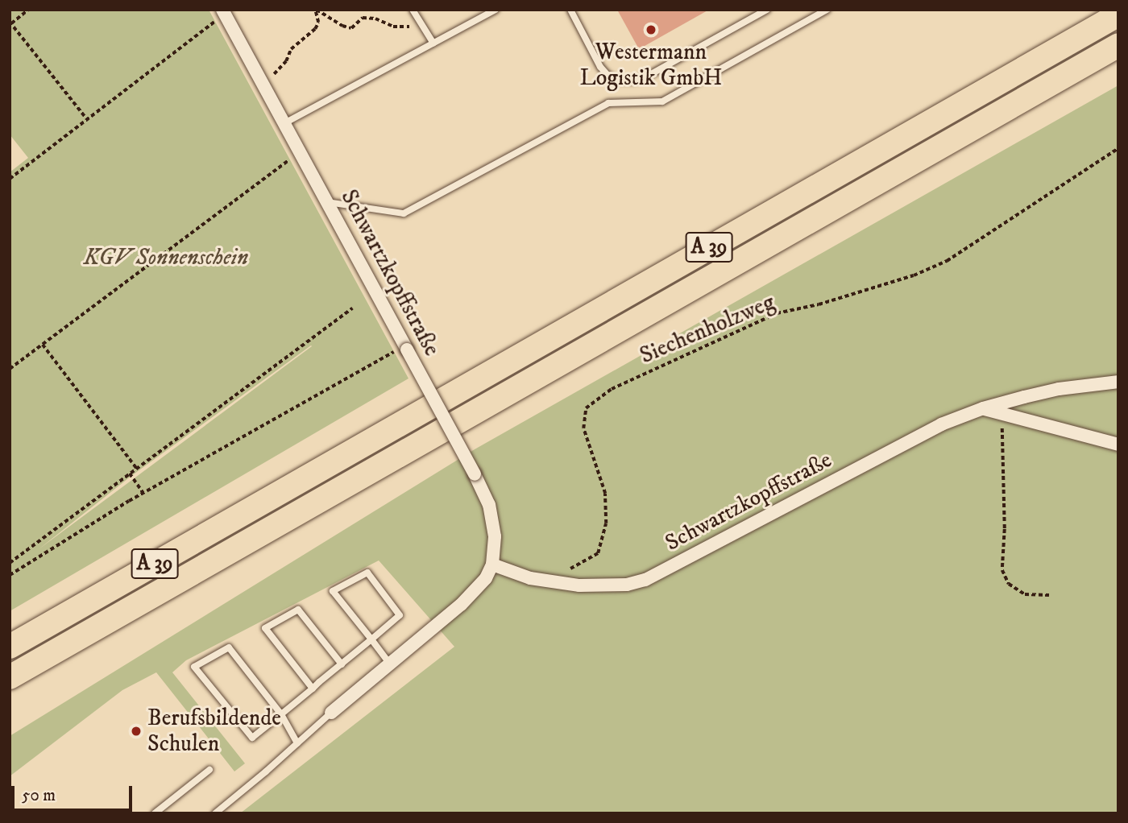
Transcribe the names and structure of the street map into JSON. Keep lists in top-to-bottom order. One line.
{"streets":{"highway":["A 39"],"street":["Schwartzkopffstraße"],"path":["Siechenholzweg"]},"crossings":[["Schwartzkopffstraße","Siechenholzweg"]],"parks":["KGV Sonnenschein"],"places":["Westermann Logistik GmbH","Berufsbildende Schulen"],"scale_bar":"50 m"}
